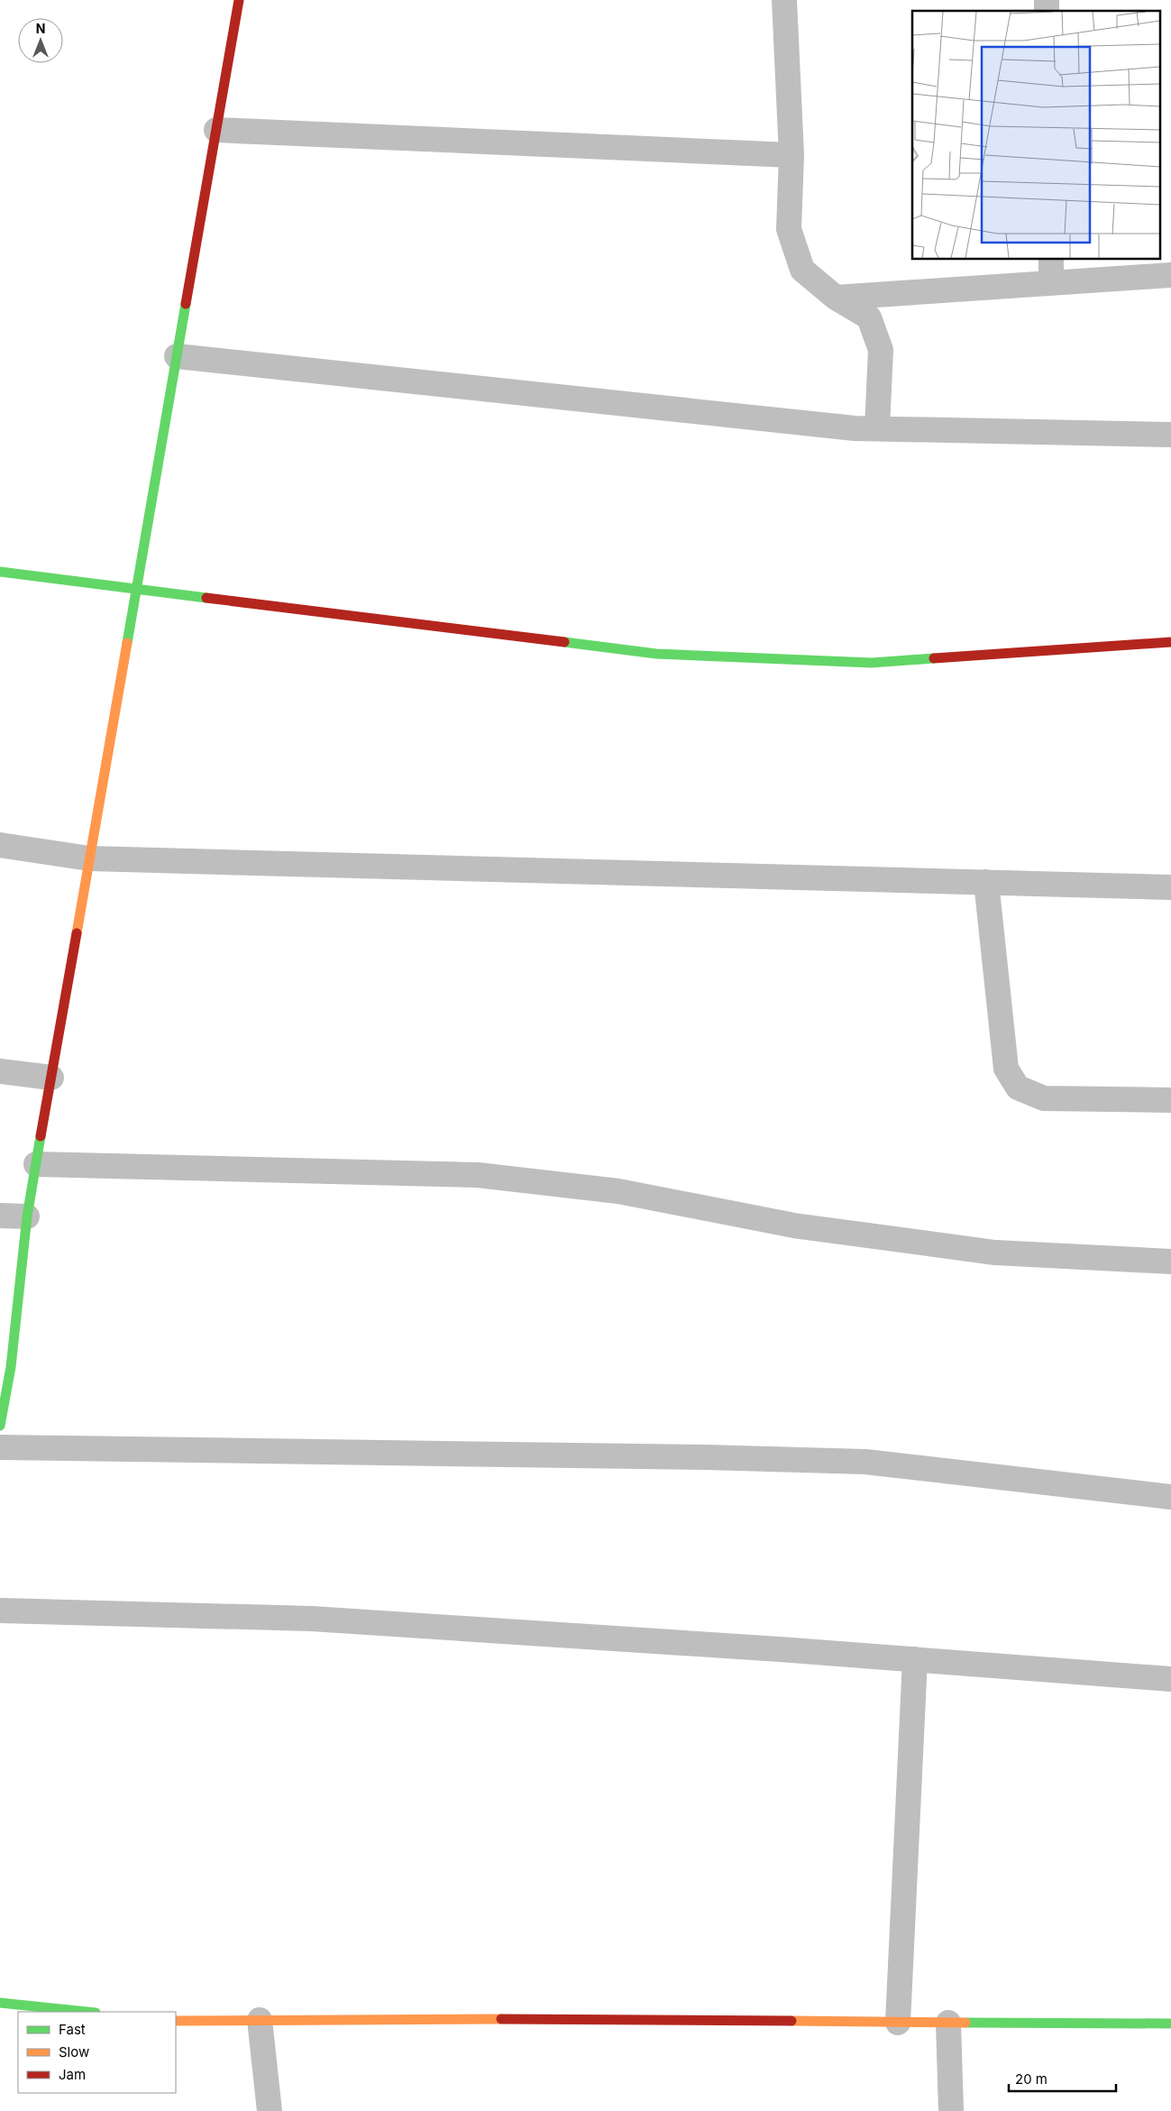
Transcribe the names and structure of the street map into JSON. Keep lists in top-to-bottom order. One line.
{"legend":["Fast","Slow","Jam"],"scale_bar":"20 m","north":"top"}
